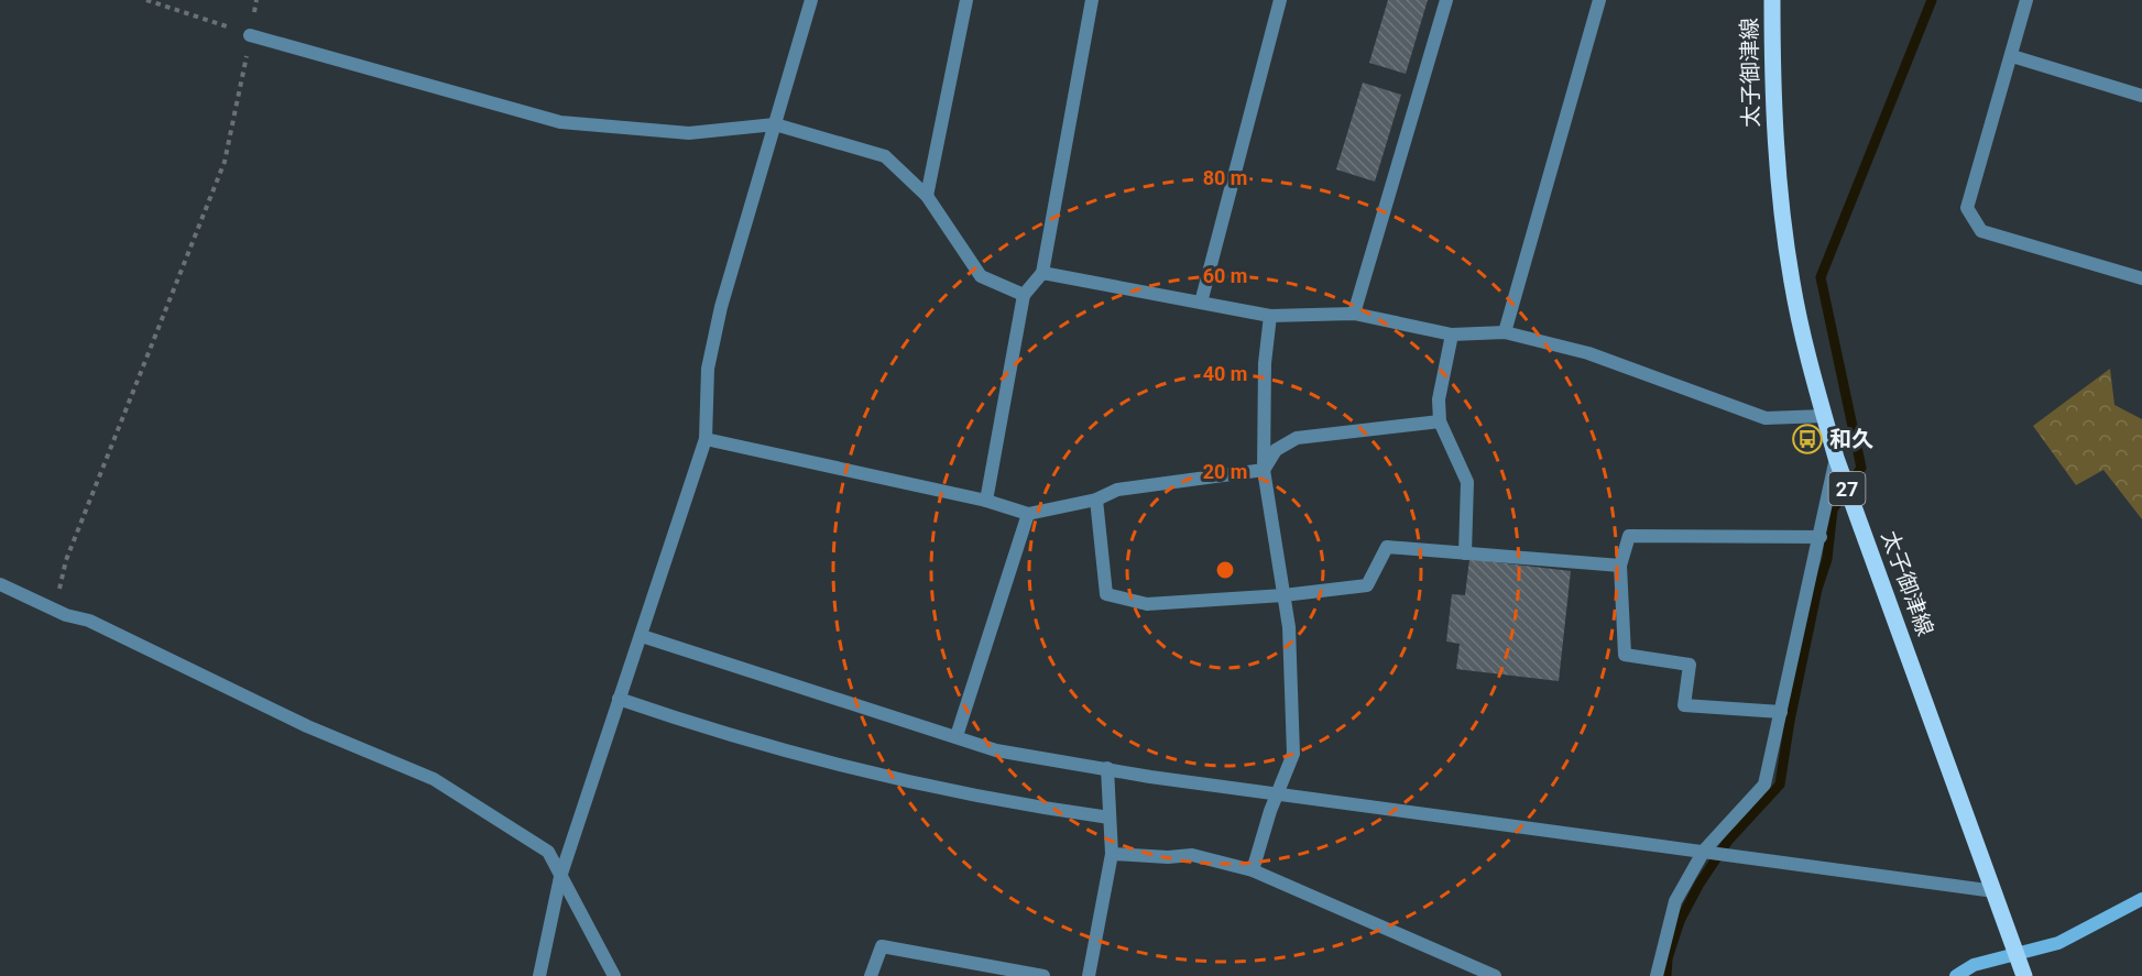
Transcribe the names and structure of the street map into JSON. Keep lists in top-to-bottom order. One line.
{"streets":{"main road":["太子御津線","27"]},"places":{"bus stop":["和久"]},"rings":["80 m","60 m","40 m","20 m"]}
